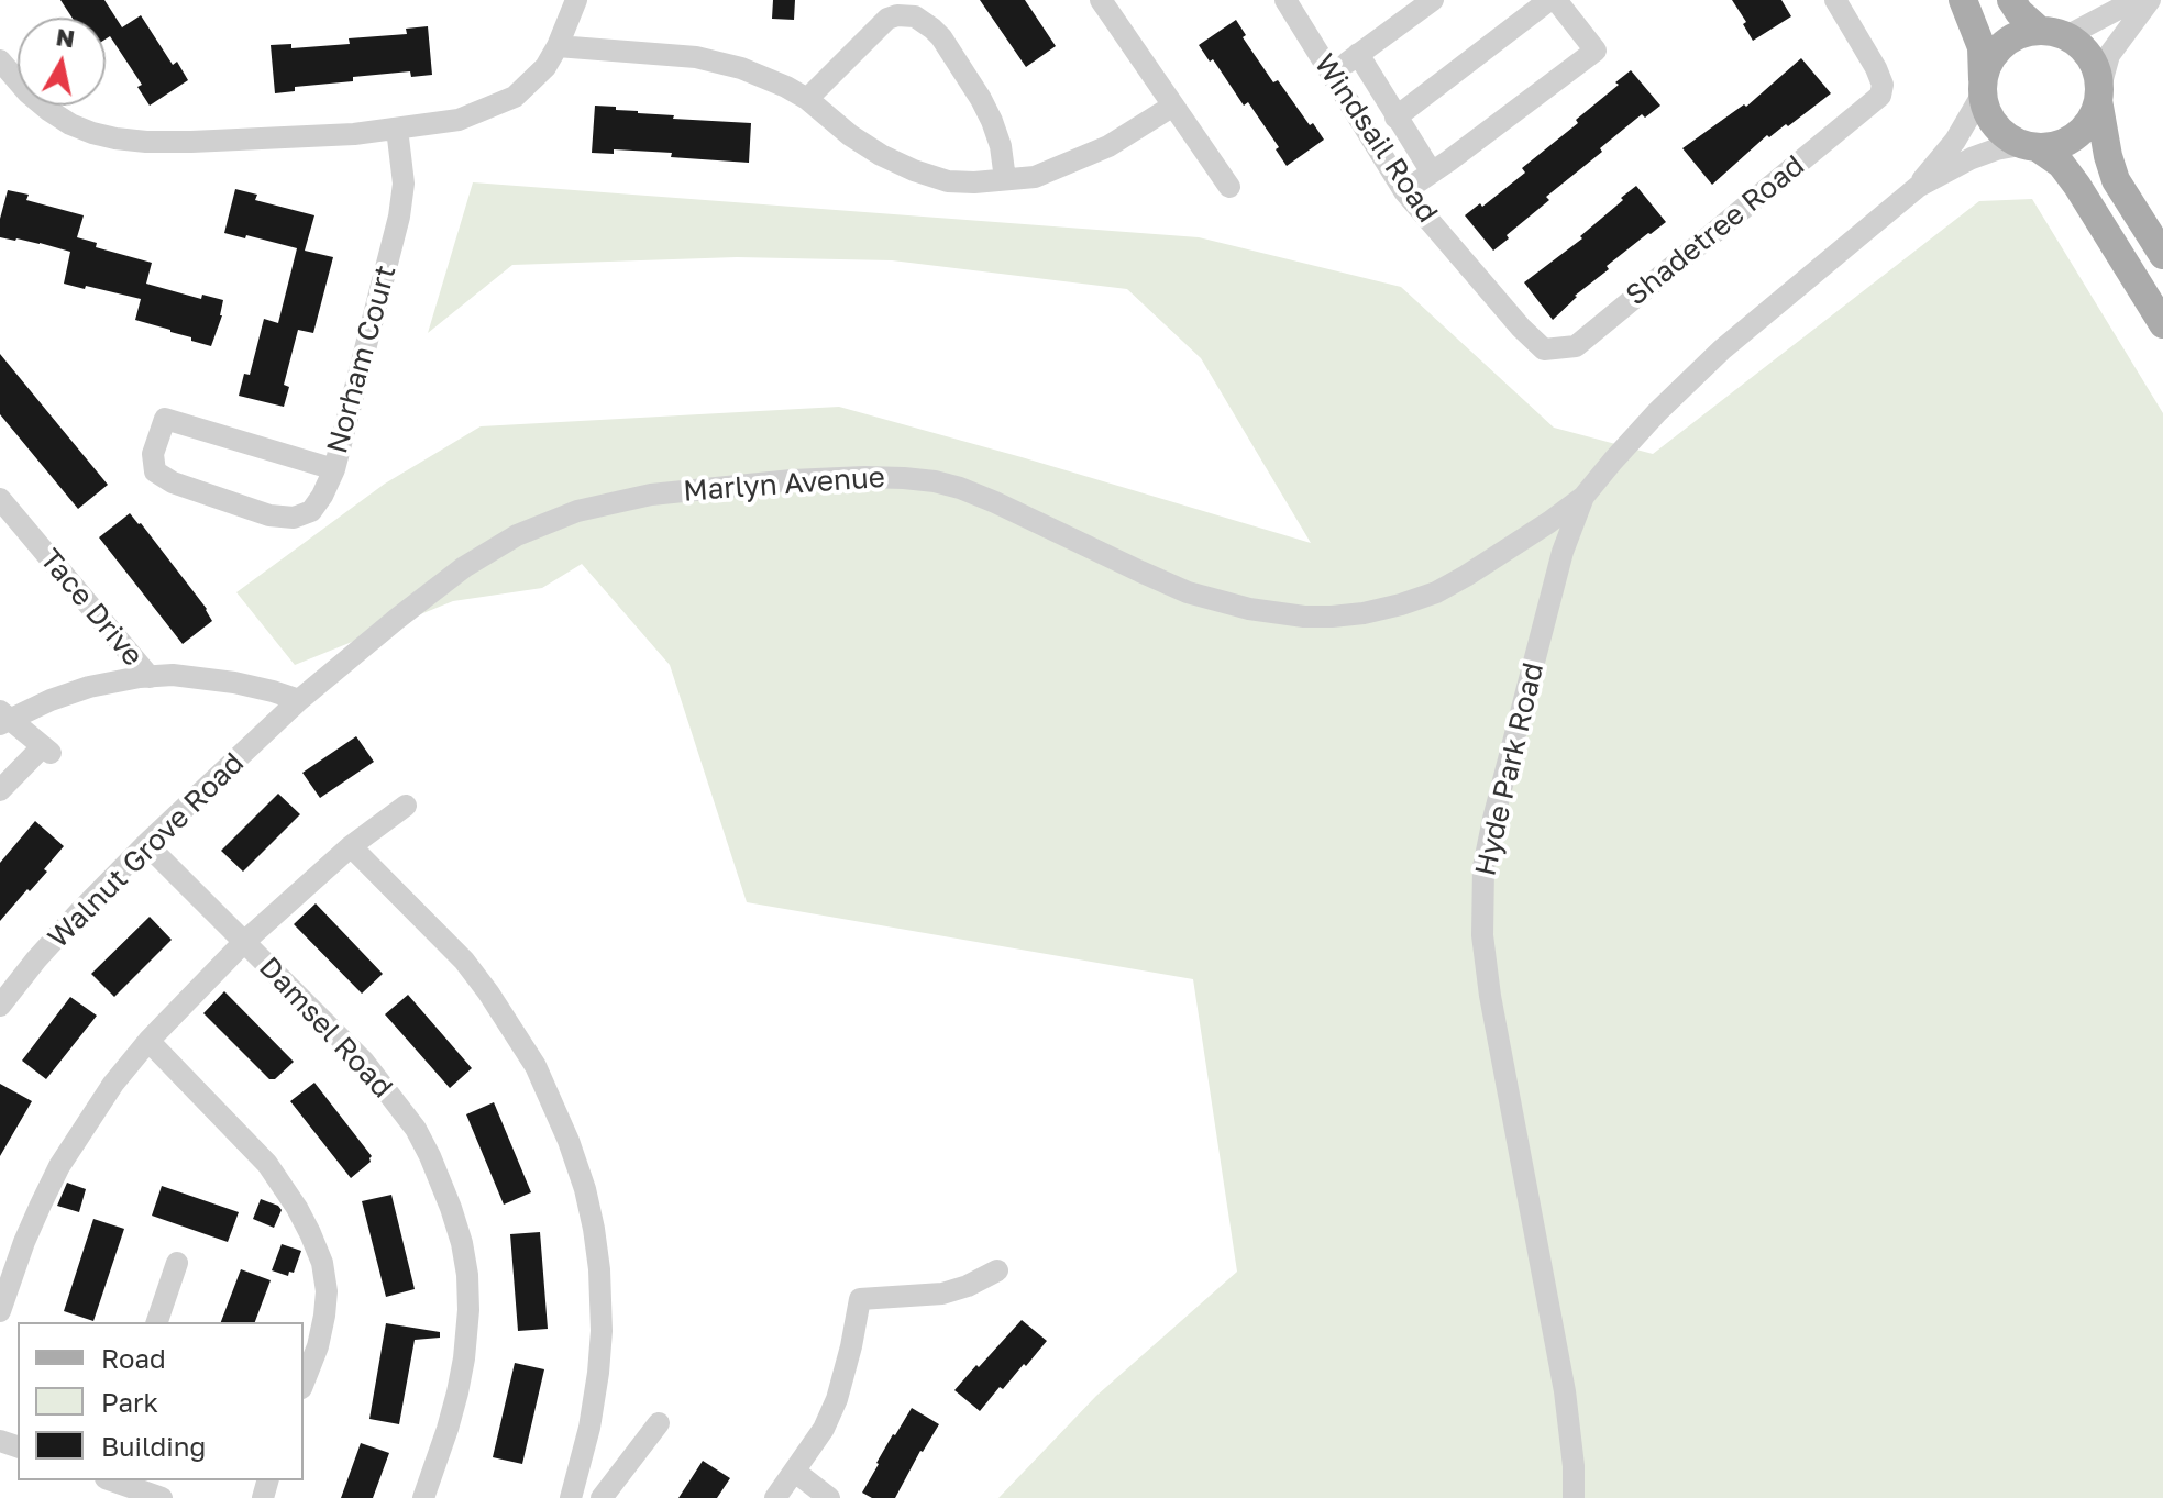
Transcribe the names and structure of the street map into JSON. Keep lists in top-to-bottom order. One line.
{"streets":{"street":["Windsail Road","Shadetree Road","Norham Court","Marlyn Avenue","Tace Drive","Hyde Park Road","Walnut Grove Road","Damsel Road"]},"crossings":[["Windsail Road","Shadetree Road"],["Marlyn Avenue","Hyde Park Road"],["Marlyn Avenue","Walnut Grove Road"],["Walnut Grove Road","Damsel Road"]],"legend":["Road","Park","Building"],"north":"top"}
